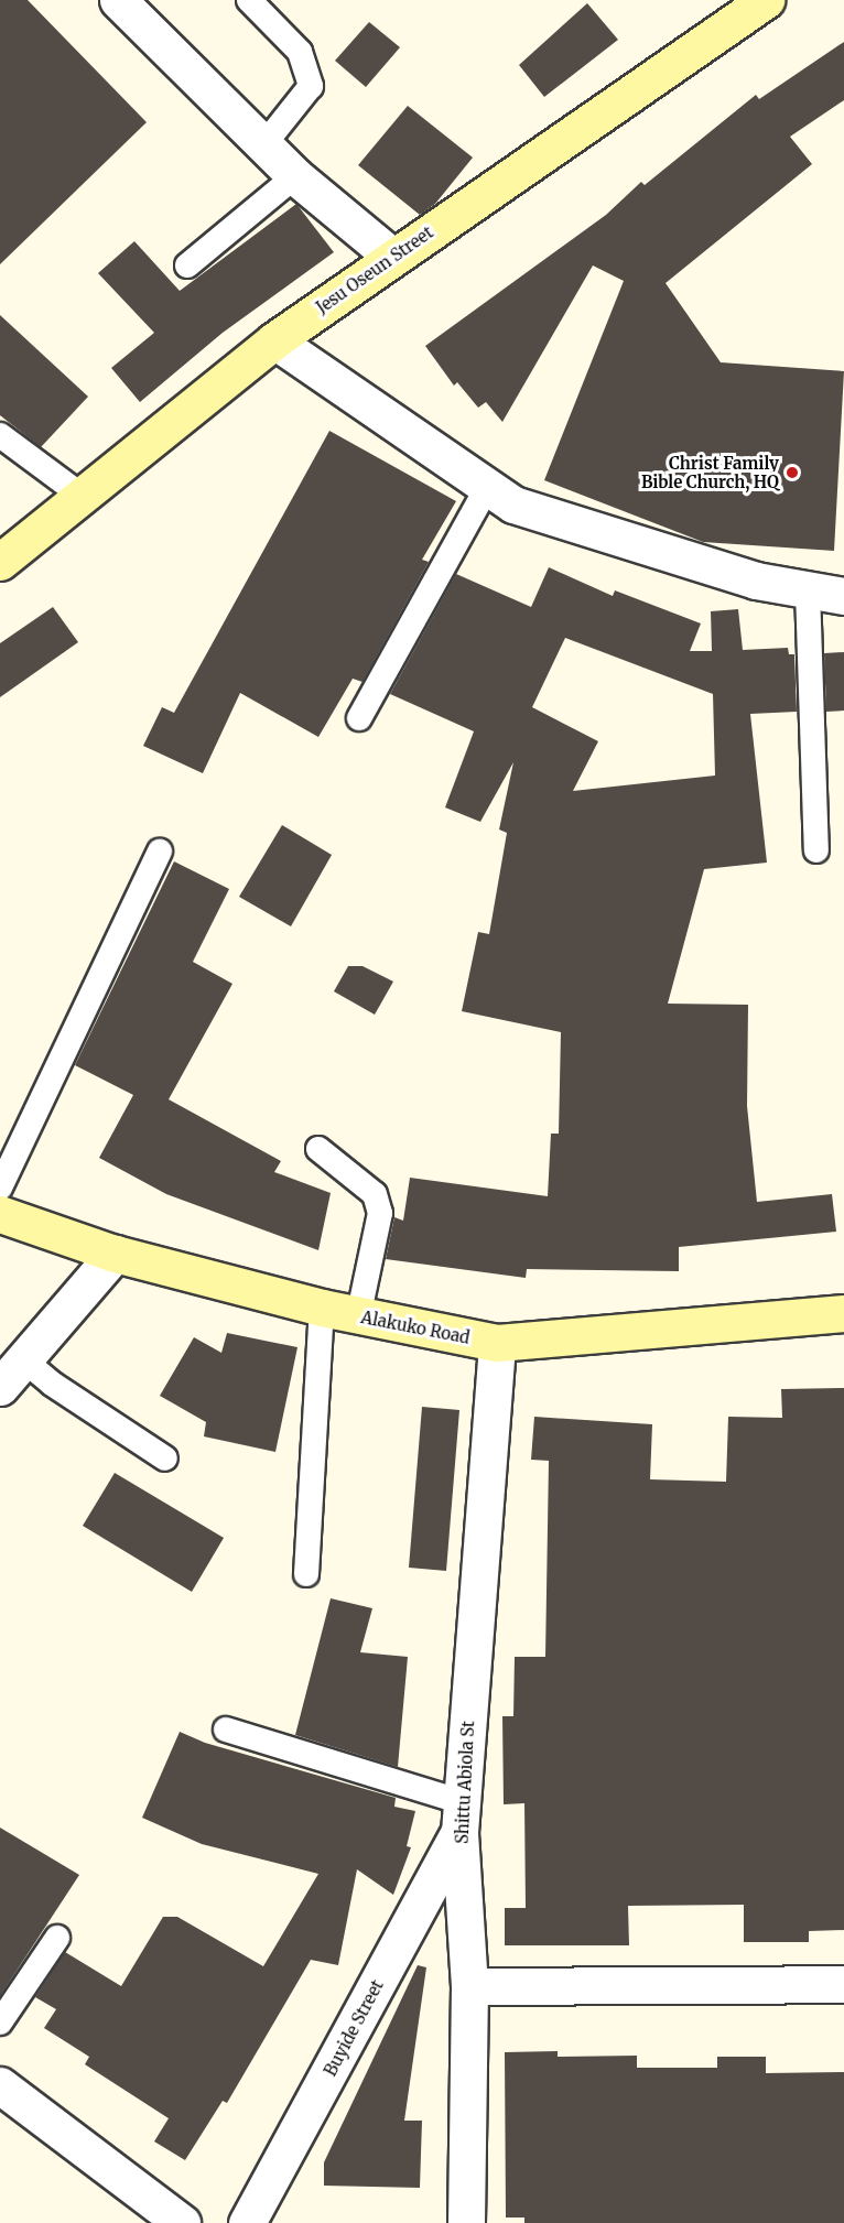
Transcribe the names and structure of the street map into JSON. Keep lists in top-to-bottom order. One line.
{"streets":{"main road":["Jesu Oseun Street","Alakuko Road"],"street":["Shittu Abiola St","Buyide Street"]},"crossings":[["Alakuko Road","Shittu Abiola St"],["Shittu Abiola St","Buyide Street"]],"places":["Christ Family Bible Church, HQ"]}
